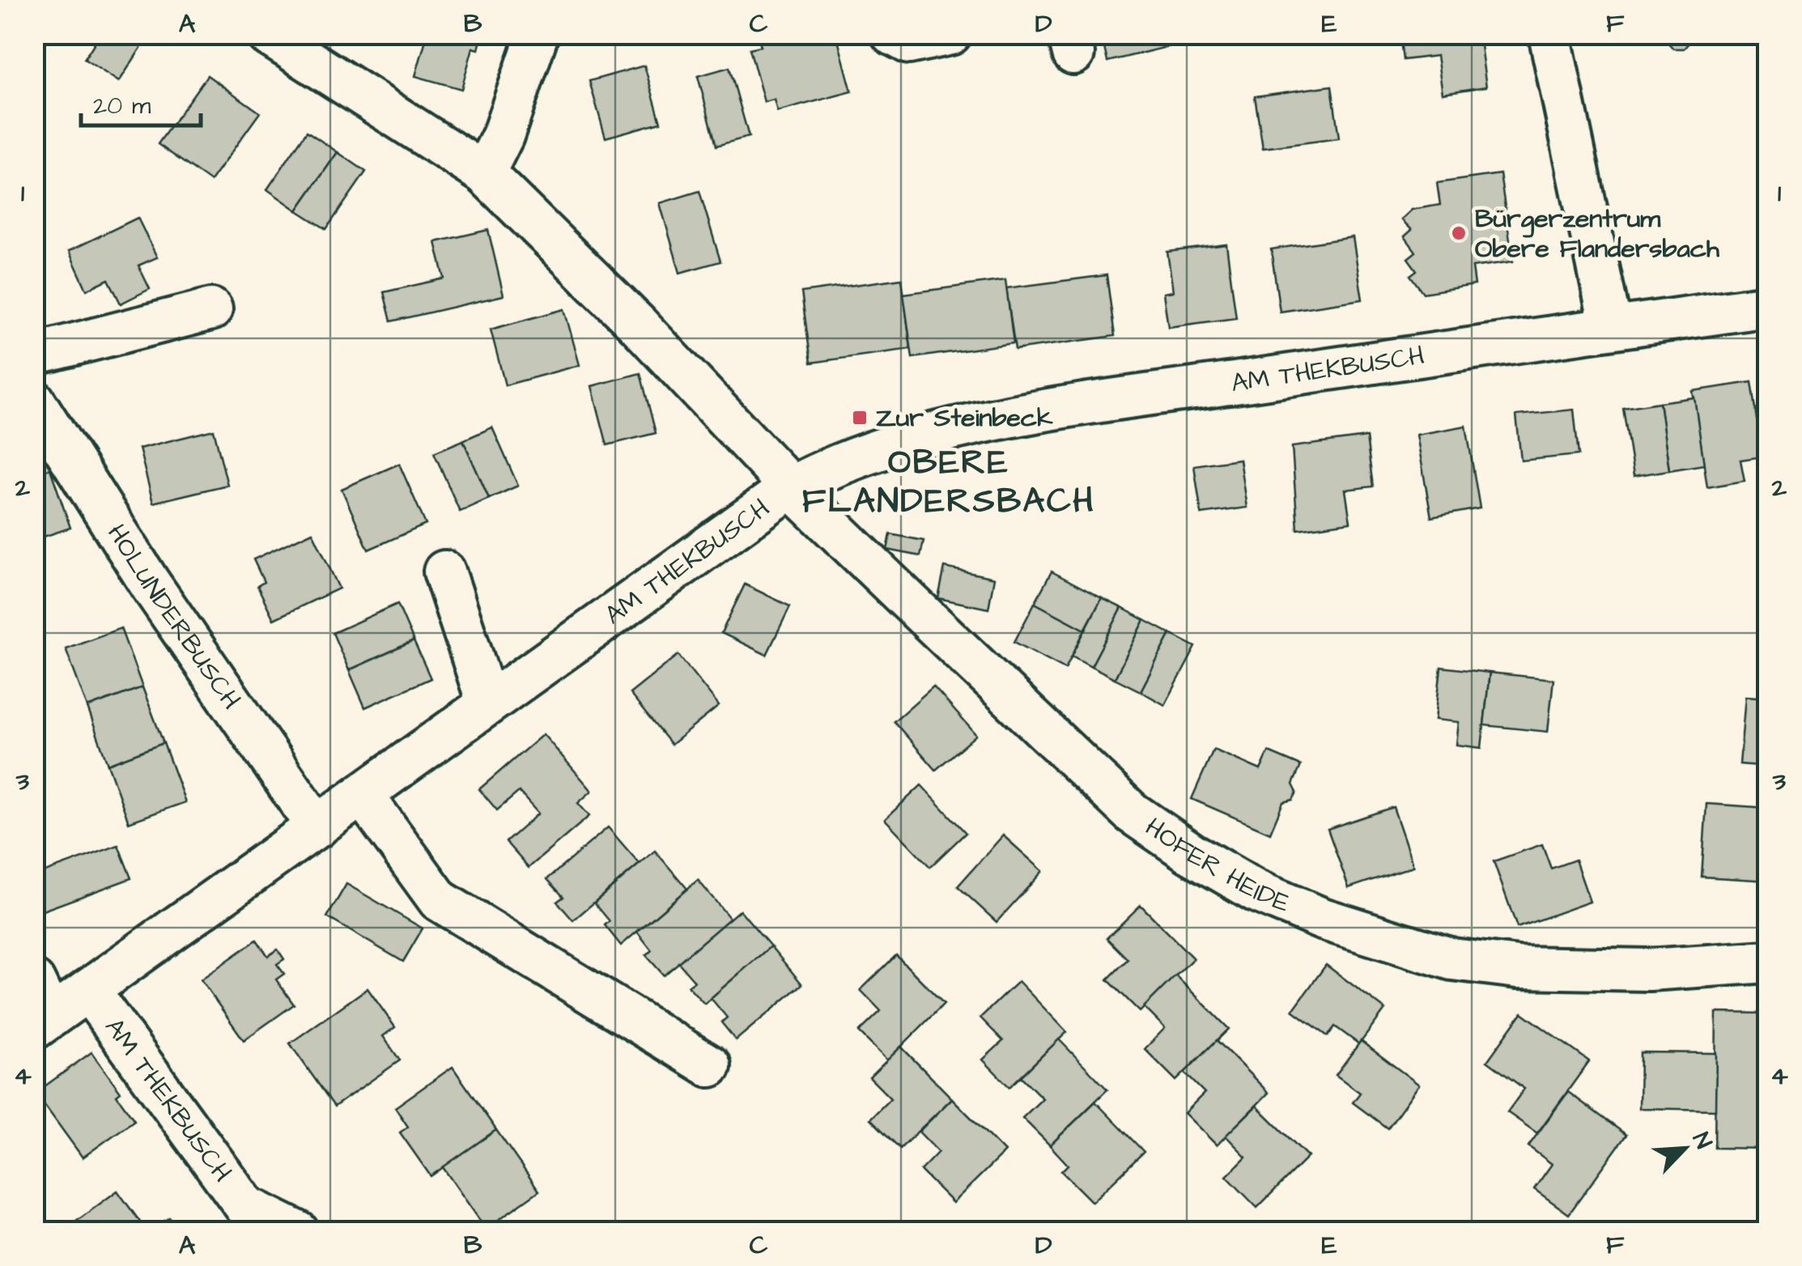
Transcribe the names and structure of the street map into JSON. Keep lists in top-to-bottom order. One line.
{"streets":{"street":["AM THEKBUSCH","HOLUNDERBUSCH","HOFER HEIDE"]},"crossings":[["AM THEKBUSCH","HOLUNDERBUSCH"],["AM THEKBUSCH","HOFER HEIDE"]],"districts":["OBERE FLANDERSBACH"],"places":{"other":["Bürgerzentrum Obere Flandersbach"],"transit":["Zur Steinbeck"]},"scale_bar":"20 m","north":"top right","grid":{"columns":["A","B","C","D","E","F"],"rows":["1","2","3","4"]}}
